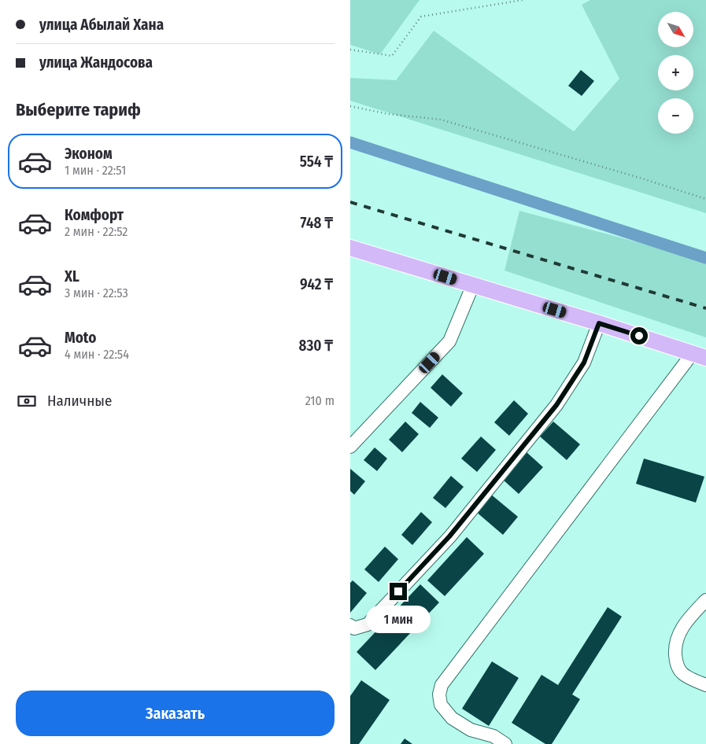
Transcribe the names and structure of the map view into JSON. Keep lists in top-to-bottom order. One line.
{"north":"bottom right","page":{"banner":["улица Абылай Хана","улица Жандосова"],"map_buttons":["+","−"],"heading":"Выберите тариф","list":[{"name":"Эконом","note":"1 мин · 22:51","value":"554 ₸"},{"name":"Комфорт","note":"2 мин · 22:52","value":"748 ₸"},{"name":"XL","note":"3 мин · 22:53","value":"942 ₸"},{"name":"Moto","note":"4 мин · 22:54","value":"830 ₸"}],"pay":["Наличные","210 m"],"bubble":"1 мин","buttons":"Заказать"}}
